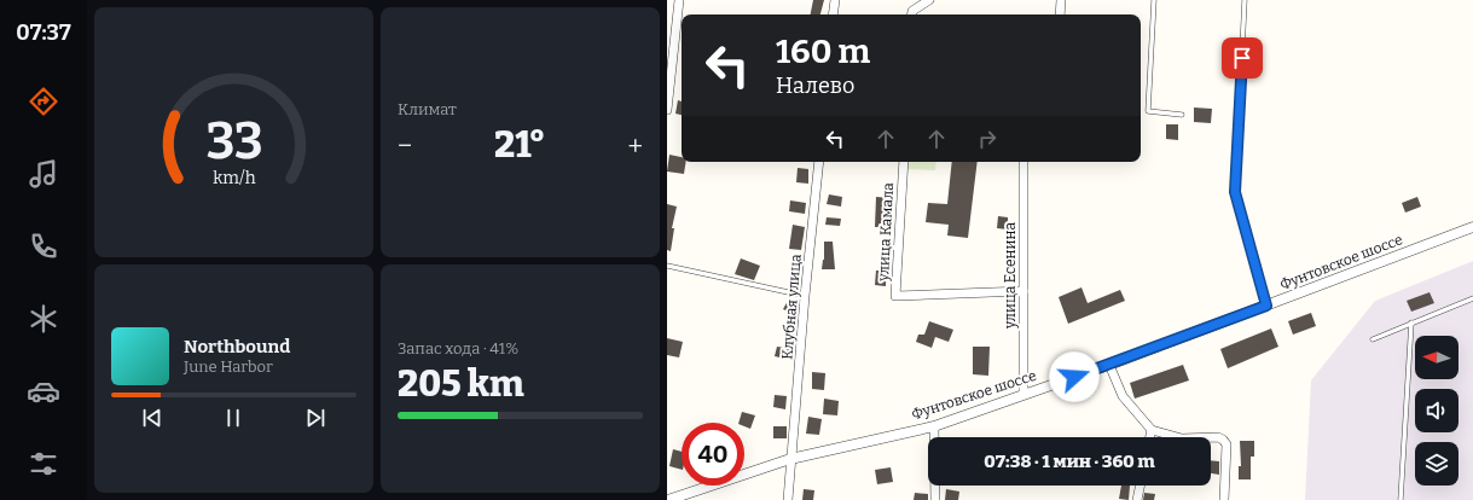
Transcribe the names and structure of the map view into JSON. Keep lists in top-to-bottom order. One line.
{"streets":{"street":["улица Камала","Фунтовское шоссе","улица Есенина","Клубная улица"]},"crossings":[["улица Камала","улица Есенина"],["Фунтовское шоссе","улица Есенина"],["Фунтовское шоссе","Клубная улица"]],"north":"left","page":{"tabs":"07:37","tile":["Климат",["Запас хода · 41%","205 km"]],"turn":["160 m","Налево"],"heat":["−","21°","+"],"song":["Northbound","June Harbor"],"limit":"40","trip":"07:38 · 1 мин · 360 m","gauge":["33","km/h"]}}
